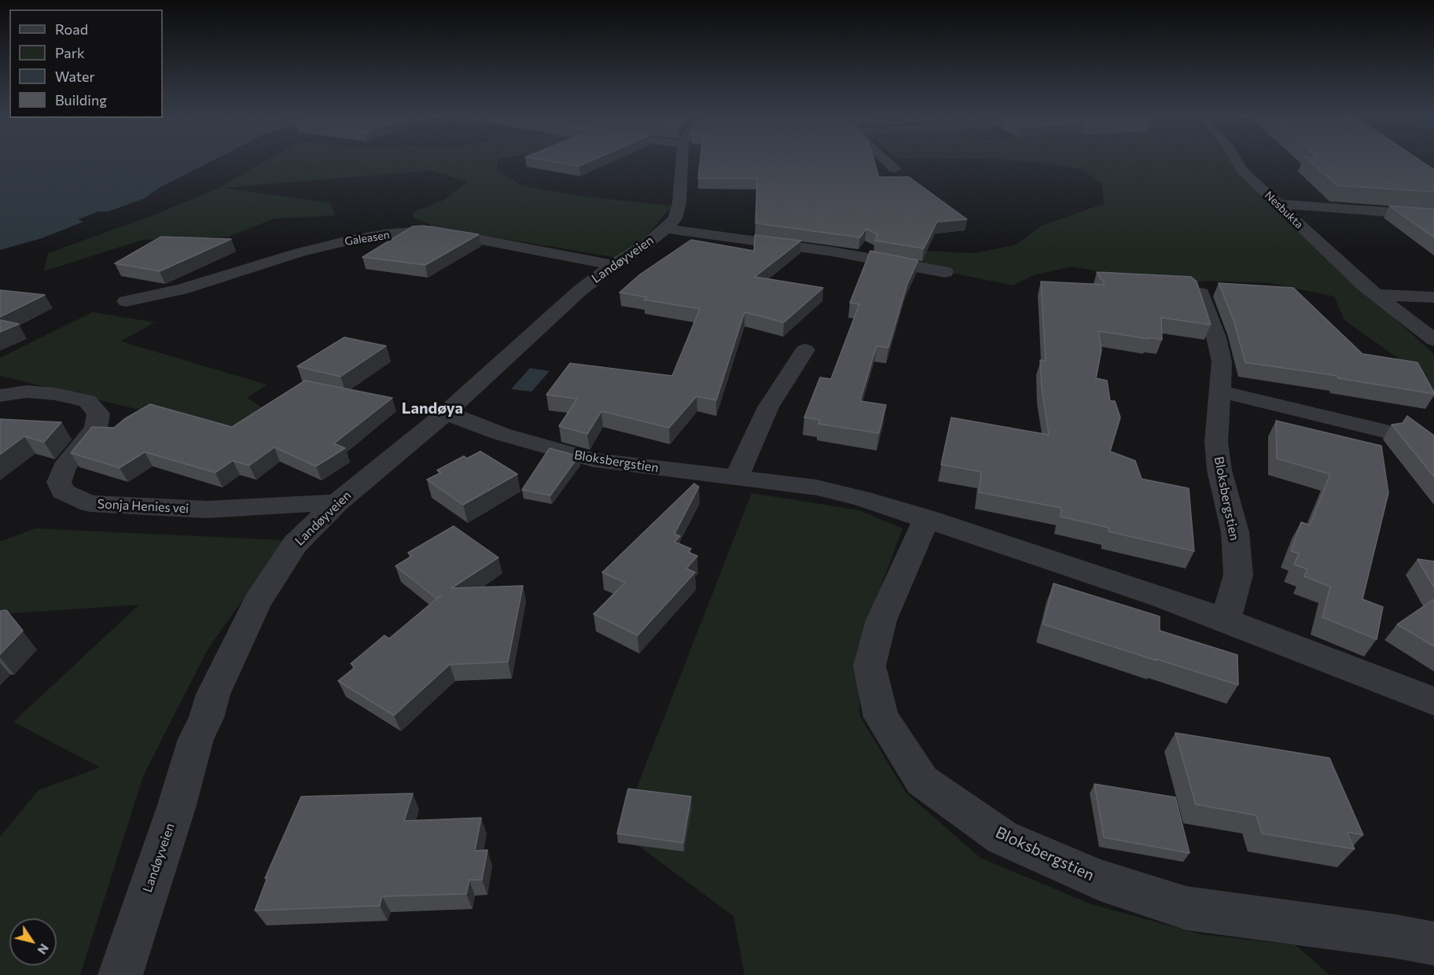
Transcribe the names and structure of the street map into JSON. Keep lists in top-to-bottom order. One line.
{"streets":{"street":["Nesbukta","Galeasen","Landøyveien","Bloksbergstien","Sonja Henies vei"]},"crossings":[["Galeasen","Landøyveien"],["Landøyveien","Bloksbergstien"],["Landøyveien","Sonja Henies vei"]],"districts":["Landøya"],"legend":["Road","Park","Water","Building"],"north":"bottom right"}
